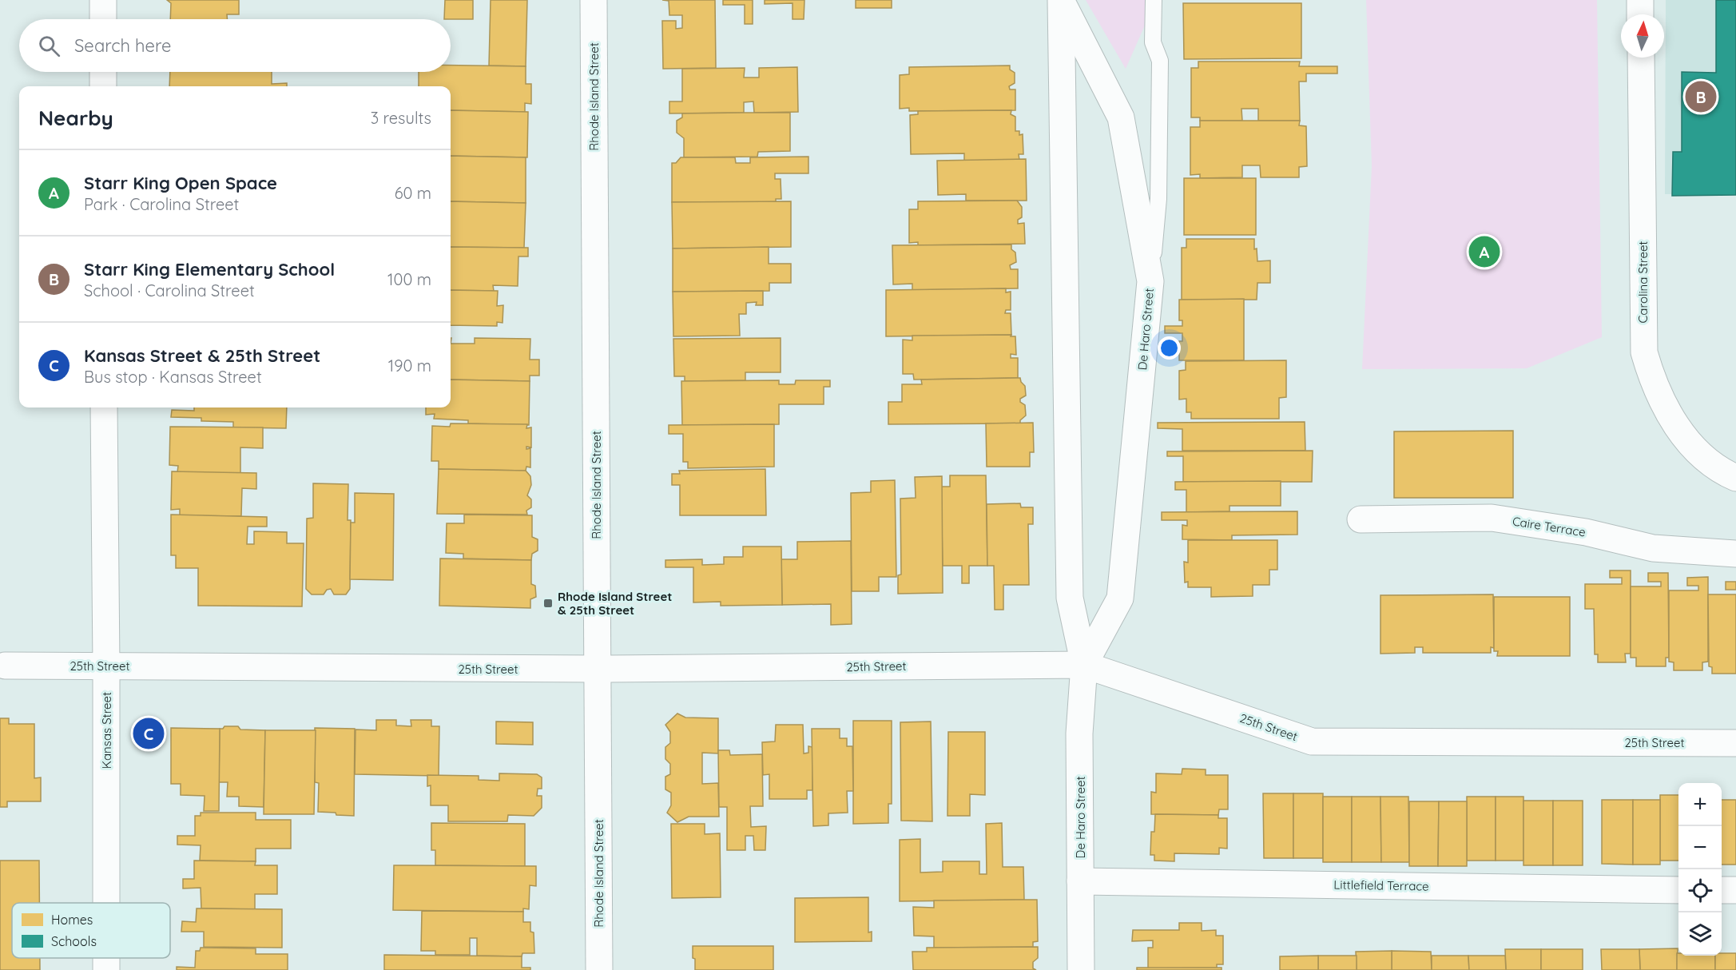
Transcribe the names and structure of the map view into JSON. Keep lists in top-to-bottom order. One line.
{"streets":{"street":["Rhode Island Street","Carolina Street","De Haro Street","Caire Terrace","25th Street","Kansas Street","Littlefield Terrace"]},"crossings":[["Rhode Island Street","25th Street"],["De Haro Street","25th Street"],["De Haro Street","Littlefield Terrace"],["25th Street","Kansas Street"]],"places":{"transit":["Rhode Island Street & 25th Street"]},"legend":["Homes","Schools"],"north":"top","page":{"search":"Search here","pins":["B","A","C"],"heading":["Nearby","3 results"],"list":[{"mark":"A","name":"Starr King Open Space","note":"Park · Carolina Street","value":"60 m"},{"mark":"B","name":"Starr King Elementary School","note":"School · Carolina Street","value":"100 m"},{"mark":"C","name":"Kansas Street & 25th Street","note":"Bus stop · Kansas Street","value":"190 m"}],"map_buttons":["+","−"]}}
